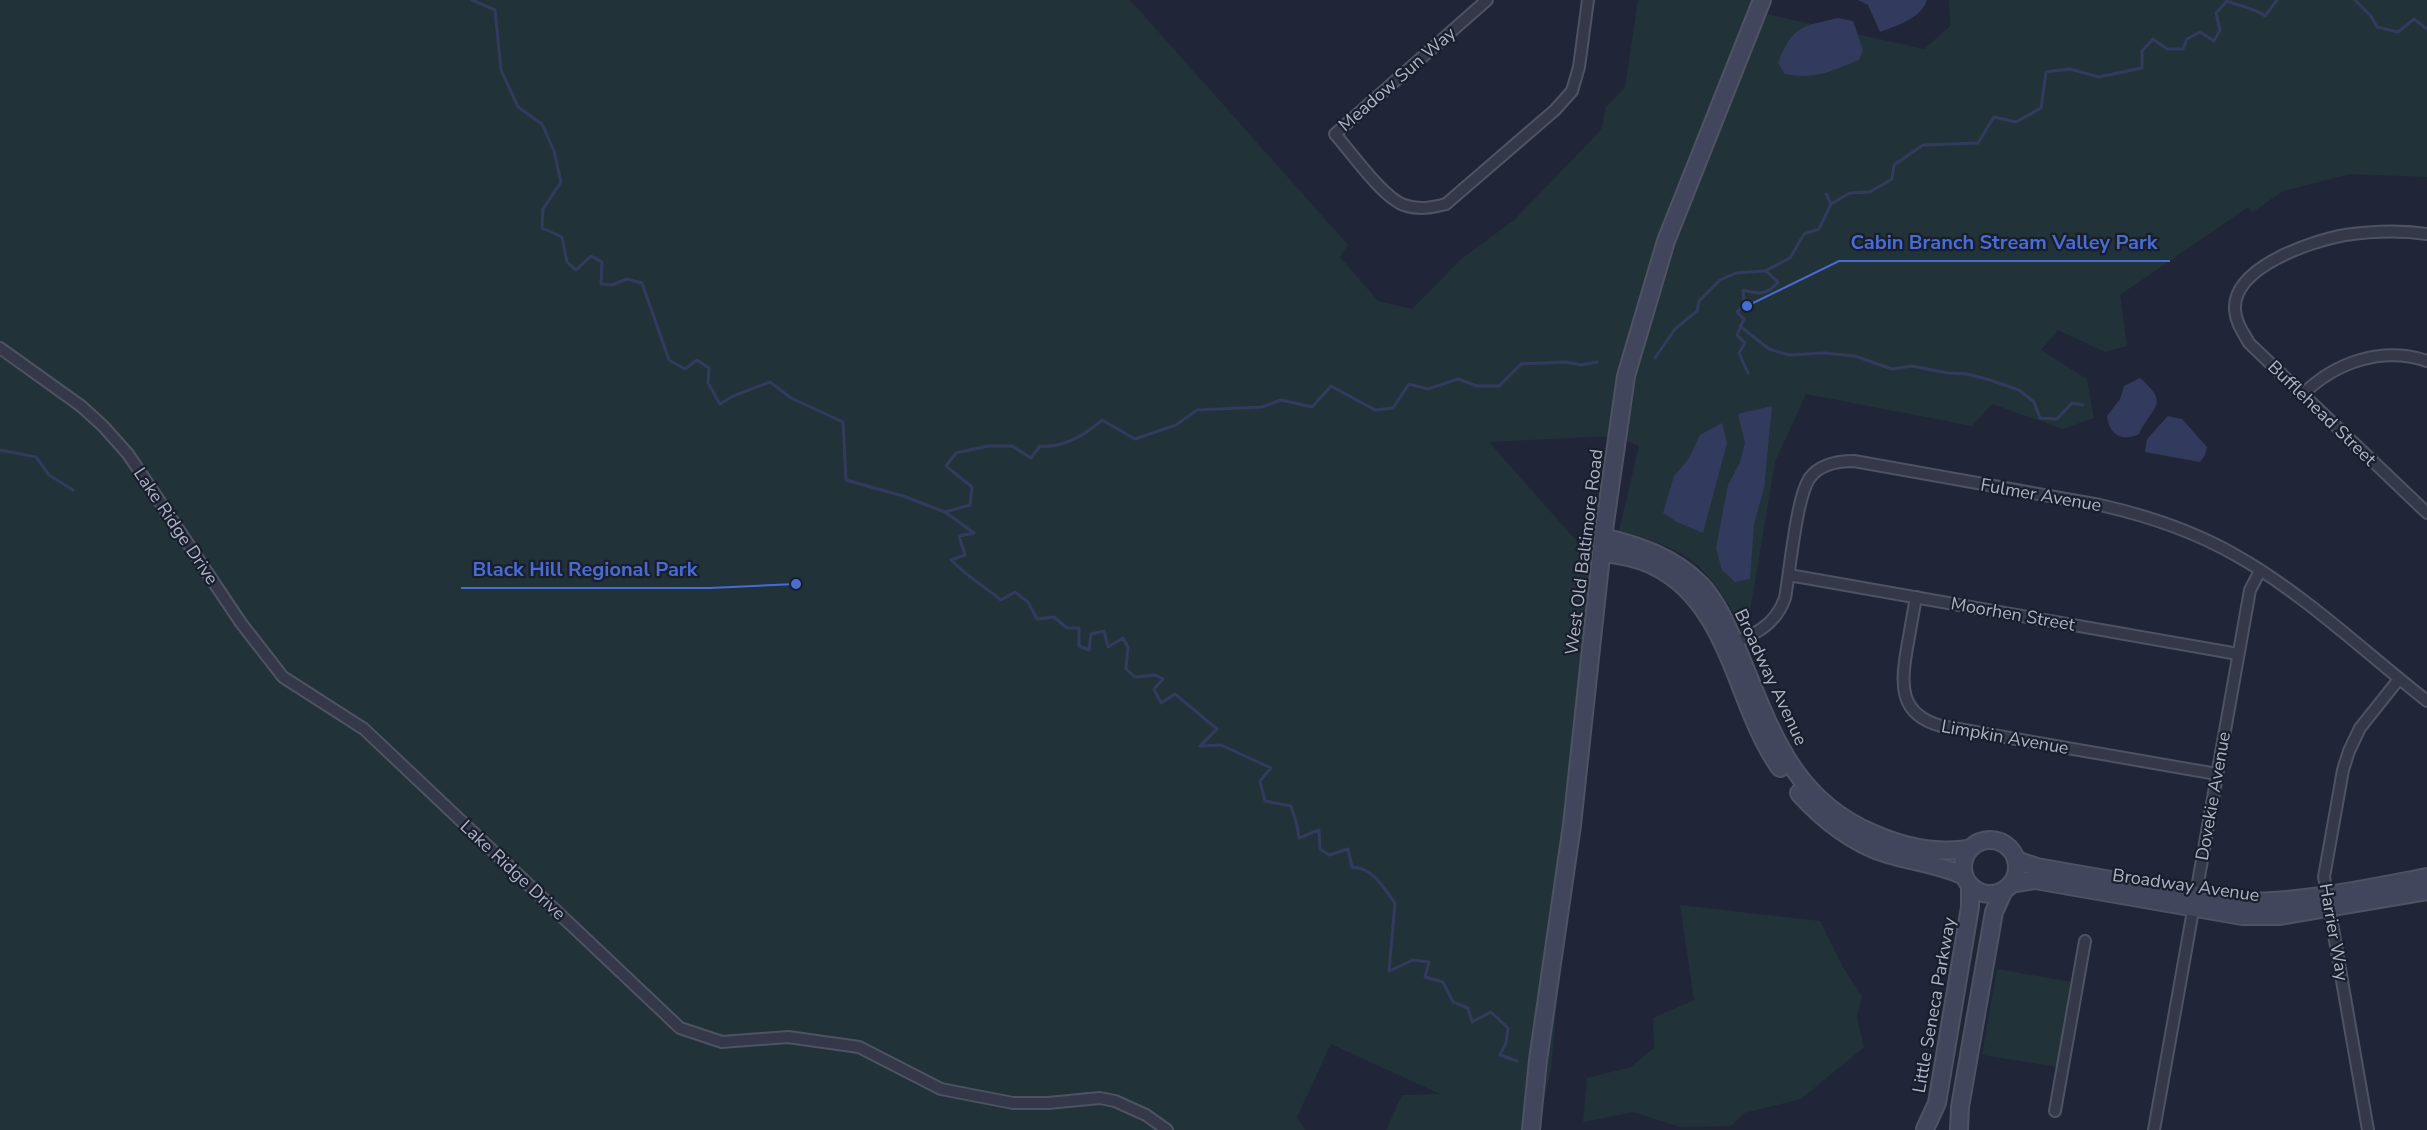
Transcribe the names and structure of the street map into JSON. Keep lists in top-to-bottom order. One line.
{"streets":{"street":["Meadow Sun Way","Bufflehead Street","Fulmer Avenue","Lake Ridge Drive","West Old Baltimore Road","Moorhen Street","Broadway Avenue","Limpkin Avenue","Dovekie Avenue","Harrier Way","Little Seneca Parkway"]},"crossings":[["Fulmer Avenue","Moorhen Street"],["Fulmer Avenue","Broadway Avenue"],["Fulmer Avenue","Dovekie Avenue"],["Fulmer Avenue","Harrier Way"],["West Old Baltimore Road","Broadway Avenue"],["Moorhen Street","Limpkin Avenue"],["Moorhen Street","Dovekie Avenue"],["Broadway Avenue","Dovekie Avenue"],["Broadway Avenue","Harrier Way"],["Broadway Avenue","Little Seneca Parkway"],["Limpkin Avenue","Dovekie Avenue"]],"places":["Cabin Branch Stream Valley Park","Black Hill Regional Park"]}
